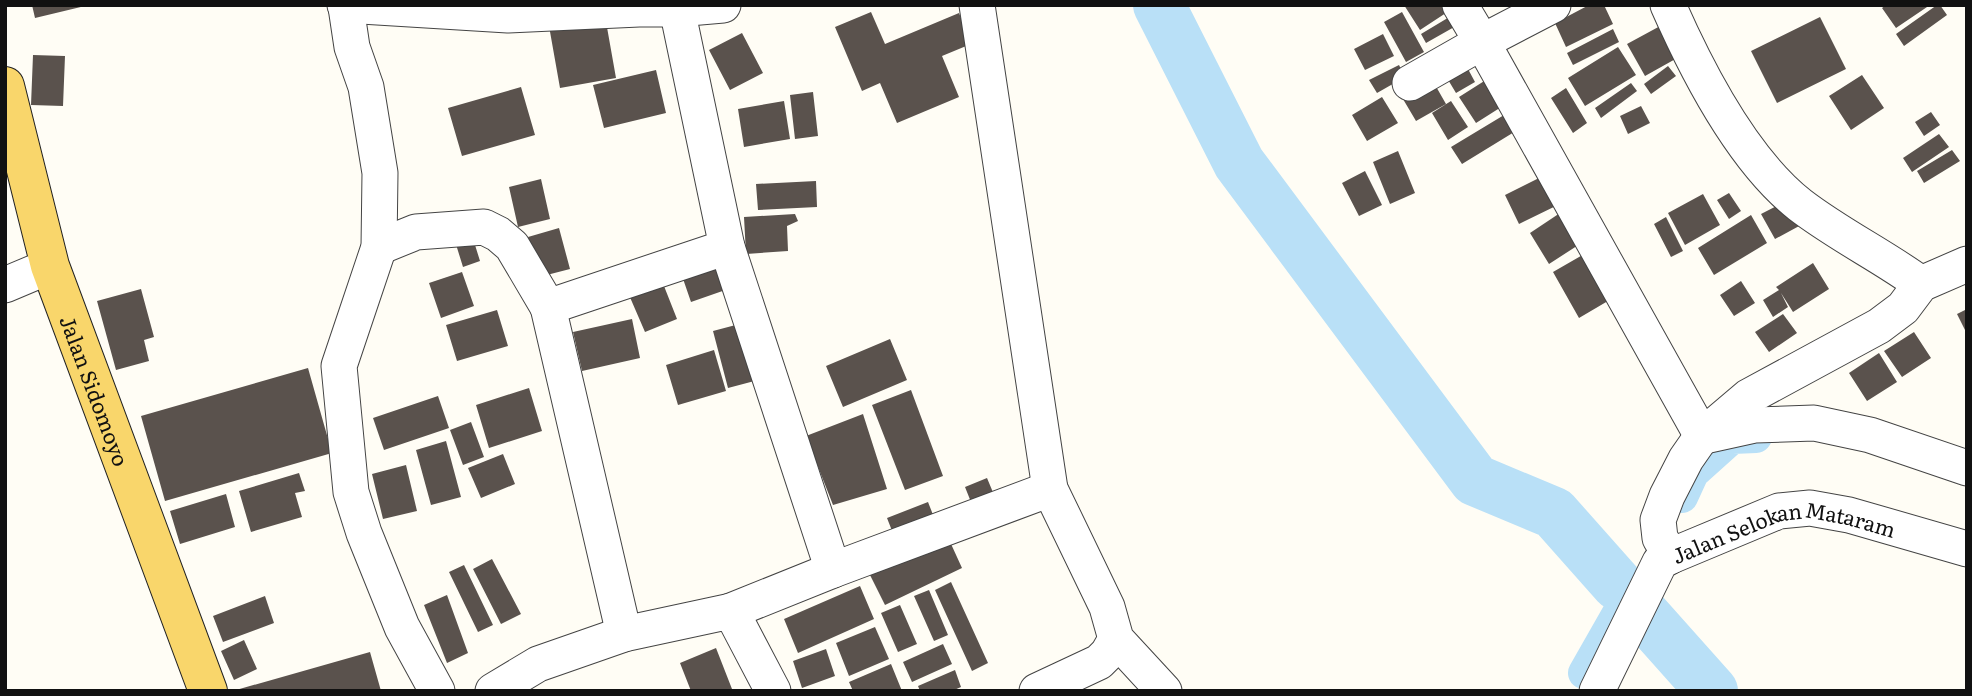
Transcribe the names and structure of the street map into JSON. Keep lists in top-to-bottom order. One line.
{"streets":{"main road":["Jalan Sidomoyo"],"street":["Jalan Selokan Mataram"]}}
